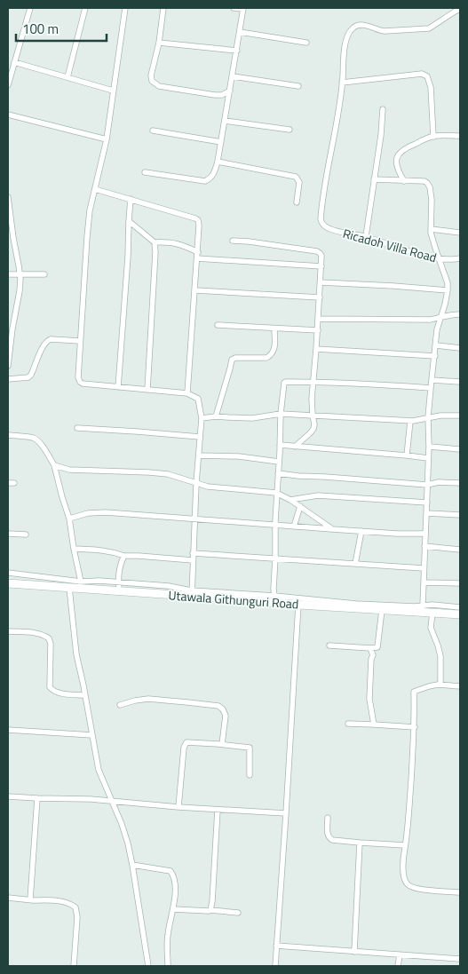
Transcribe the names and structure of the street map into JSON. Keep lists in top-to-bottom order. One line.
{"streets":{"street":["Ricadoh Villa Road","Utawala Githunguri Road"]},"scale_bar":"100 m"}
